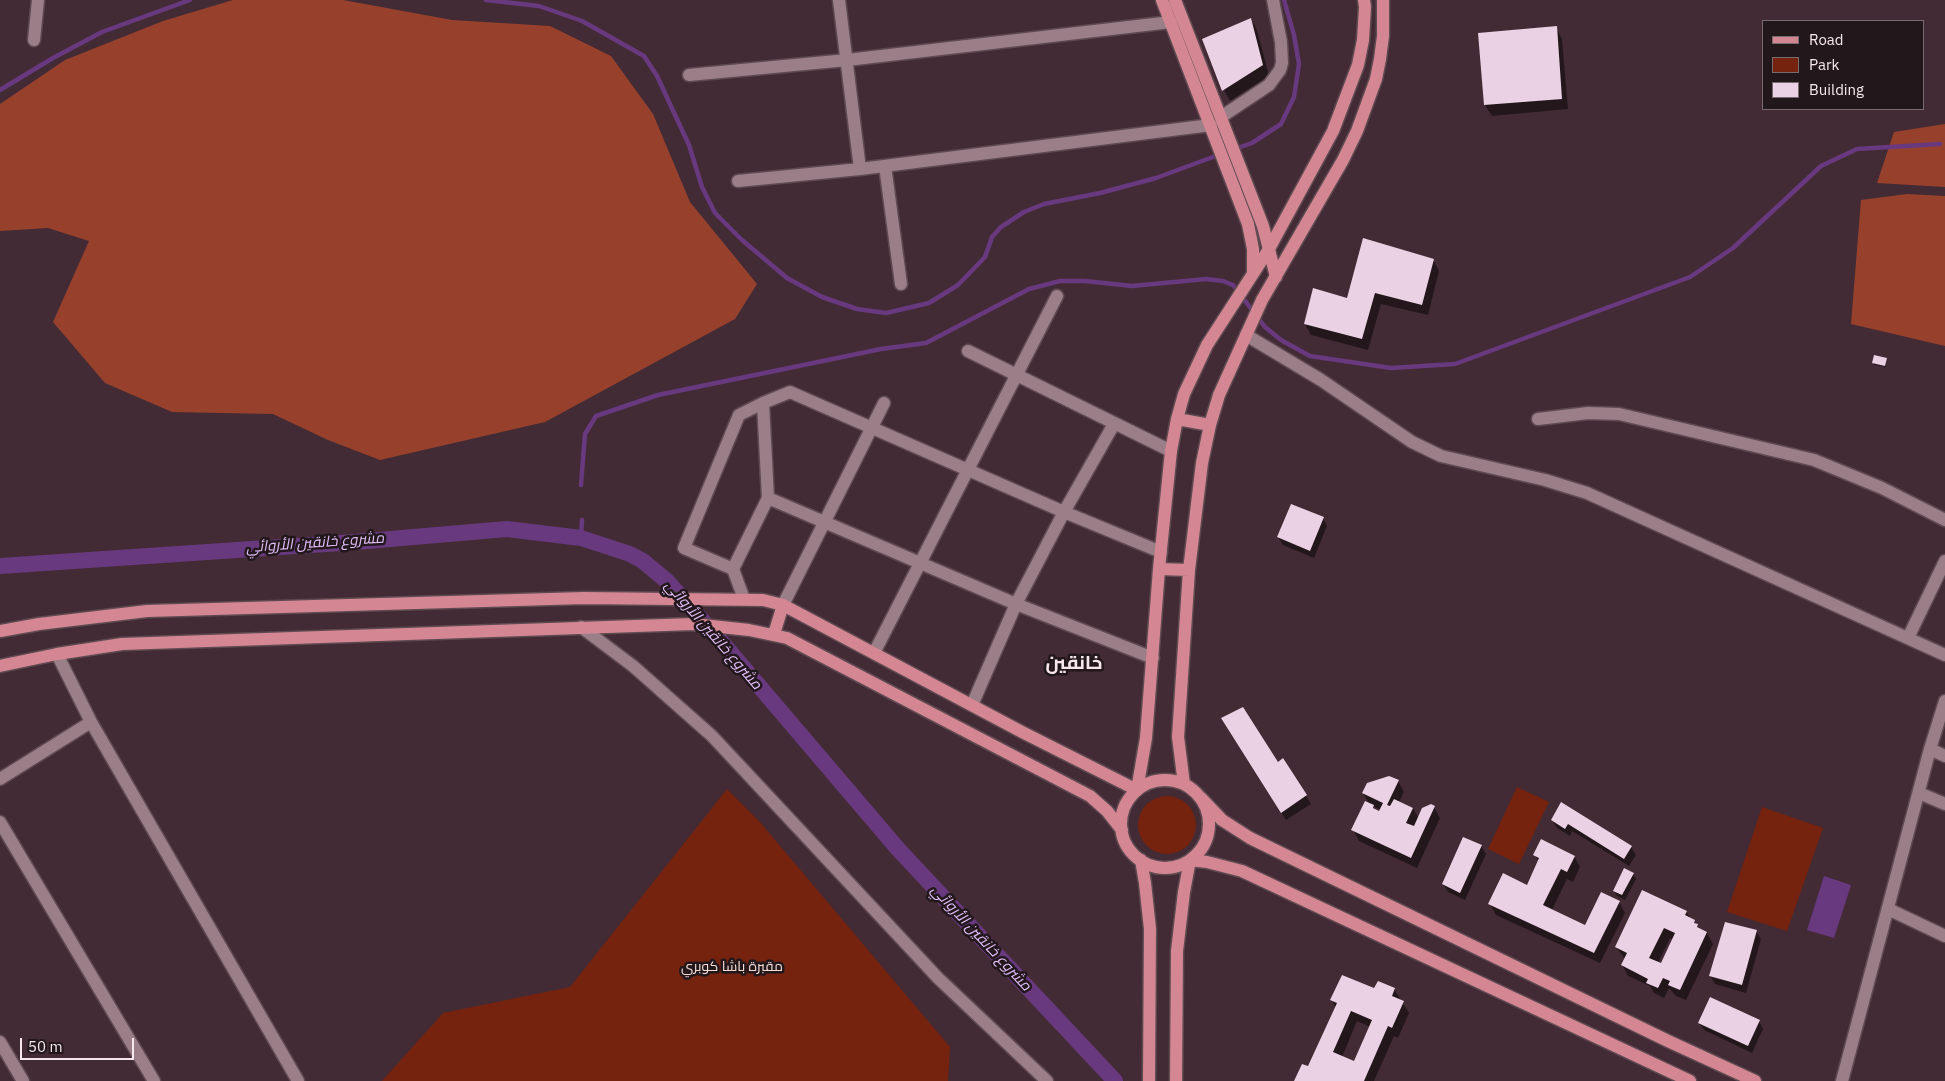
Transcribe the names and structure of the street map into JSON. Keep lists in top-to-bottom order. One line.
{"districts":["خانقين"],"water":["مشروع خانقين الأروائي"],"parks":["مقبرة باشا كوبري"],"legend":["Road","Park","Building"],"scale_bar":"50 m"}
